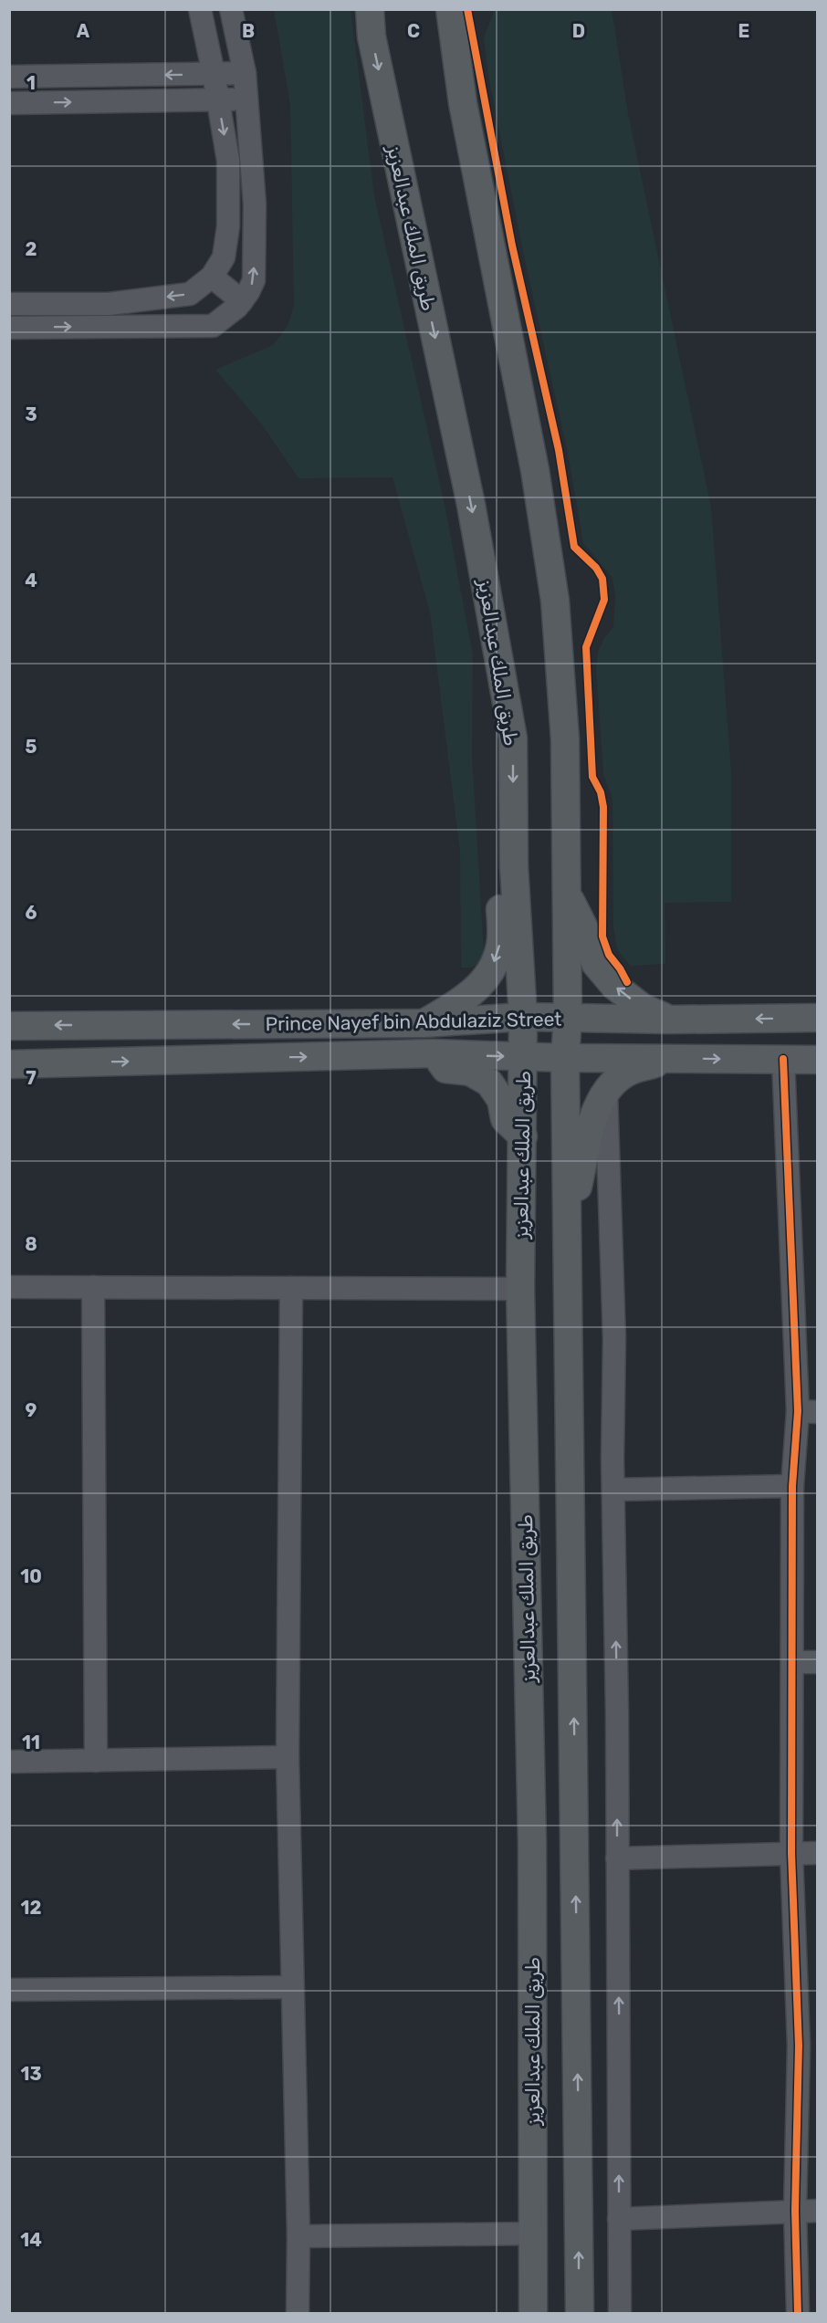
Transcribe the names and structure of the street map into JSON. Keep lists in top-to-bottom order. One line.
{"streets":{"main road":["طريق الملك عبدالعزيز","Prince Nayef bin Abdulaziz Street"]},"crossings":[["طريق الملك عبدالعزيز","Prince Nayef bin Abdulaziz Street"]],"grid":{"columns":["A","B","C","D","E"],"rows":["1","2","3","4","5","6","7","8","9","10","11","12","13","14"]}}
